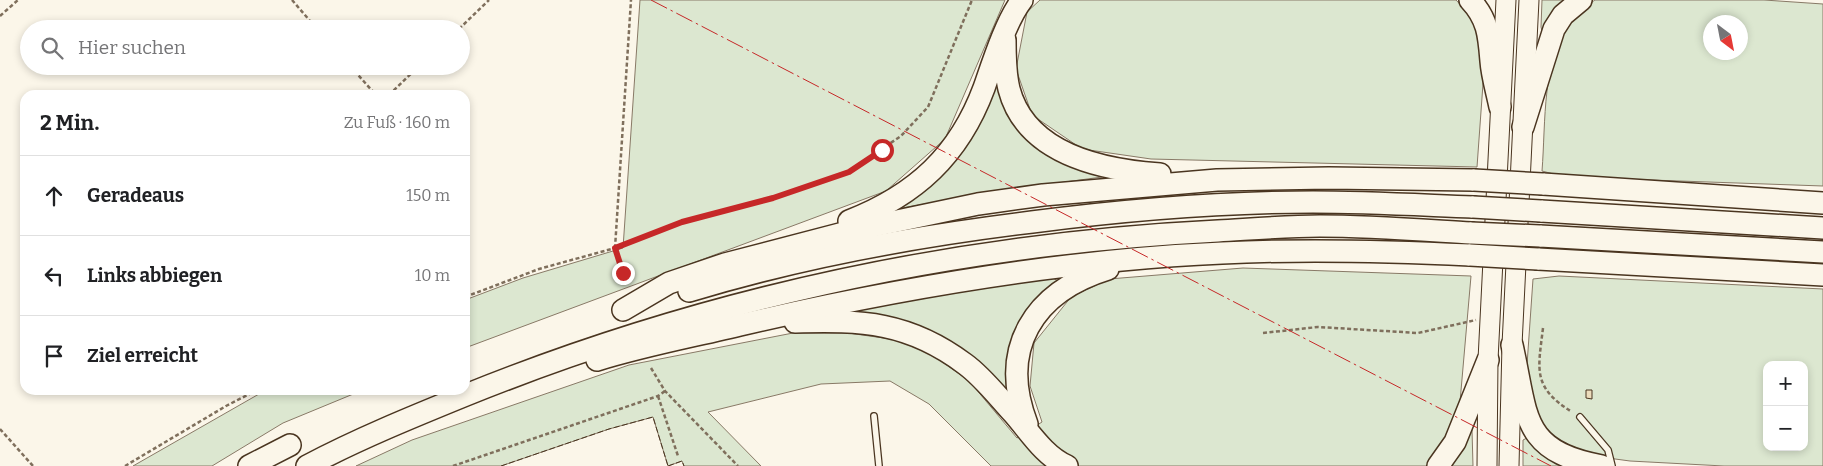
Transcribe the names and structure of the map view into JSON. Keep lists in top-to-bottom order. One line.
{"north":"bottom right","page":{"search":"Hier suchen","heading":["2 Min.","Zu Fuß · 160 m"],"list":[["Geradeaus","150 m"],["Links abbiegen","10 m"],"Ziel erreicht"],"map_buttons":["+","−"]}}
